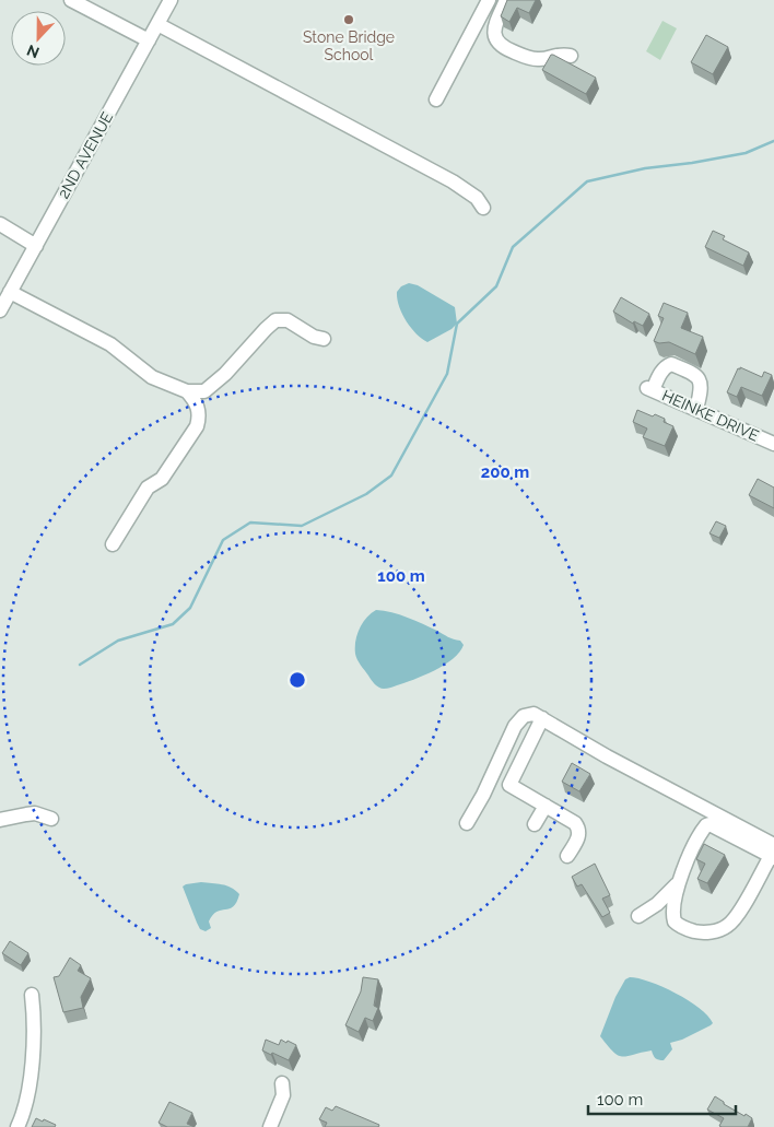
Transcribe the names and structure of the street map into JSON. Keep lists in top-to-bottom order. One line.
{"streets":{"street":["2ND AVENUE","HEINKE DRIVE"]},"places":["Stone Bridge School"],"scale_bar":"100 m","north":"bottom","rings":["200 m","100 m"]}
